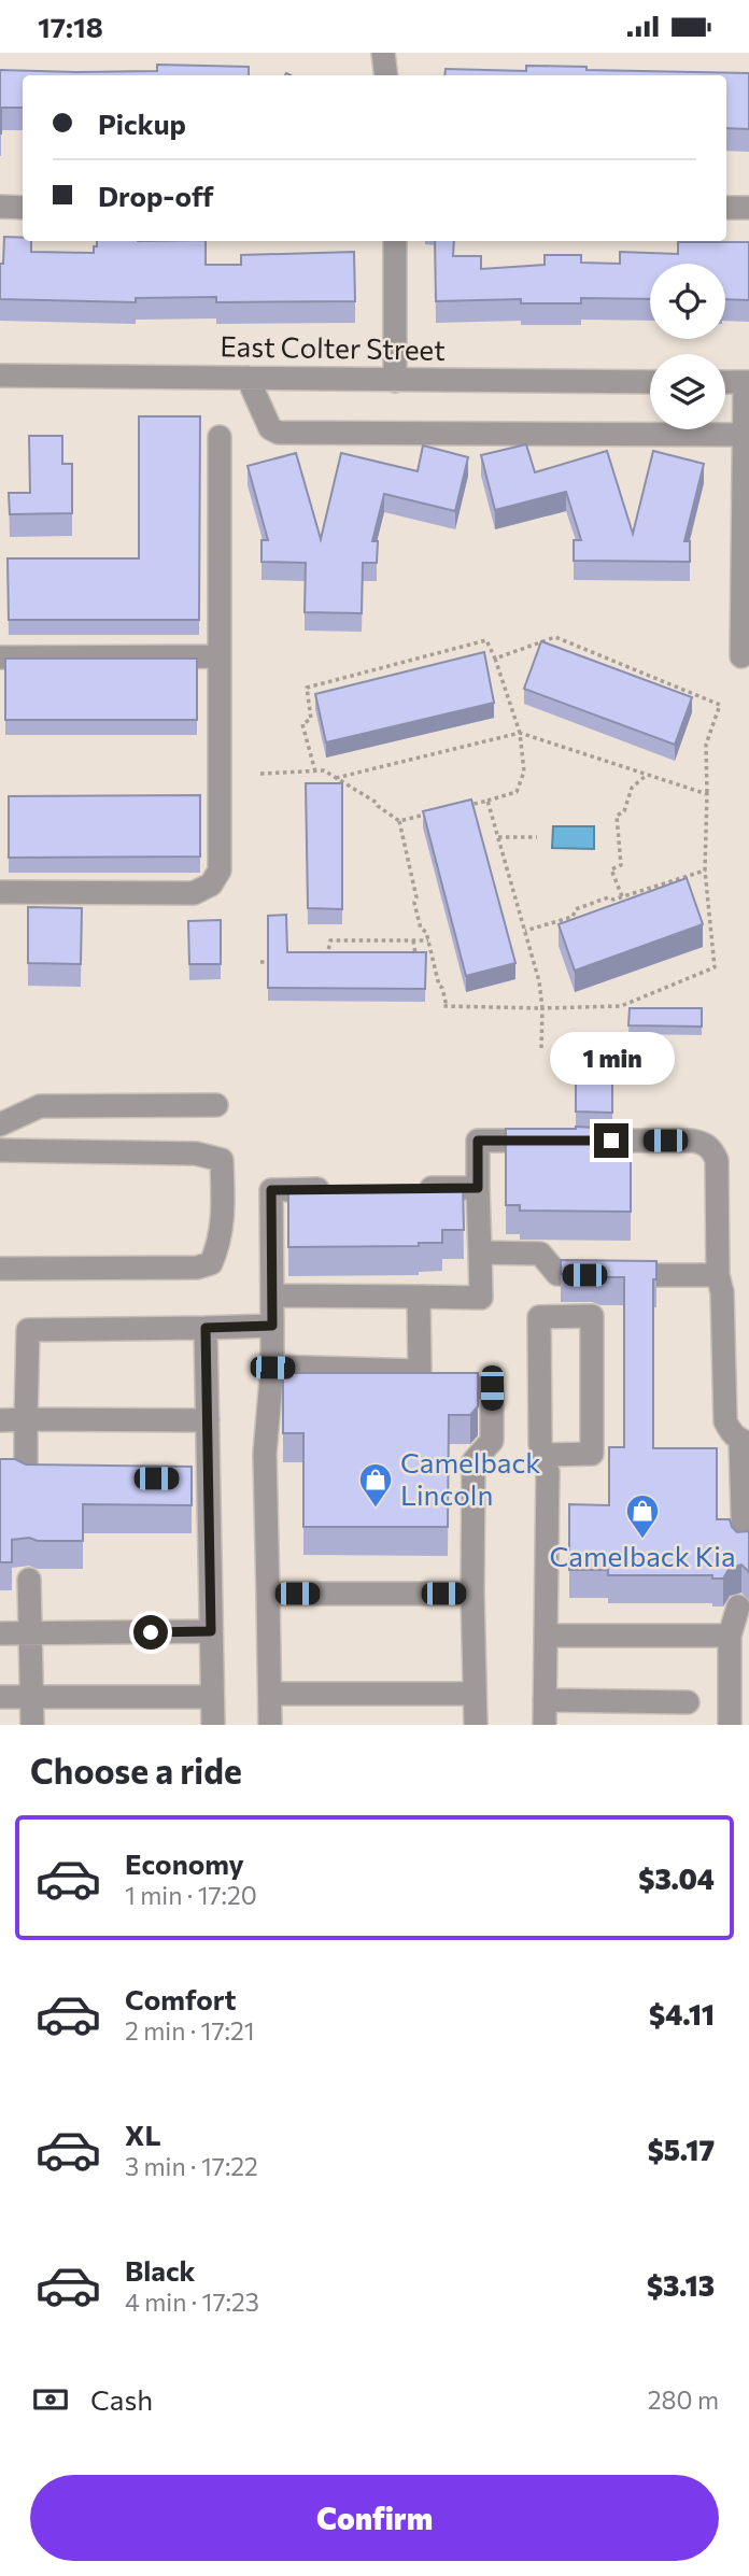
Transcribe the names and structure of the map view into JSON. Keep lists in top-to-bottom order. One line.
{"streets":{"street":["East Colter Street"]},"places":{"shop":["Camelback Lincoln","Camelback Kia"]},"page":{"status":"17:18","banner":["Pickup","Drop-off"],"bubble":"1 min","heading":"Choose a ride","list":[{"name":"Economy","note":"1 min · 17:20","value":"$3.04"},{"name":"Comfort","note":"2 min · 17:21","value":"$4.11"},{"name":"XL","note":"3 min · 17:22","value":"$5.17"},{"name":"Black","note":"4 min · 17:23","value":"$3.13"}],"pay":["Cash","280 m"],"buttons":"Confirm"}}
